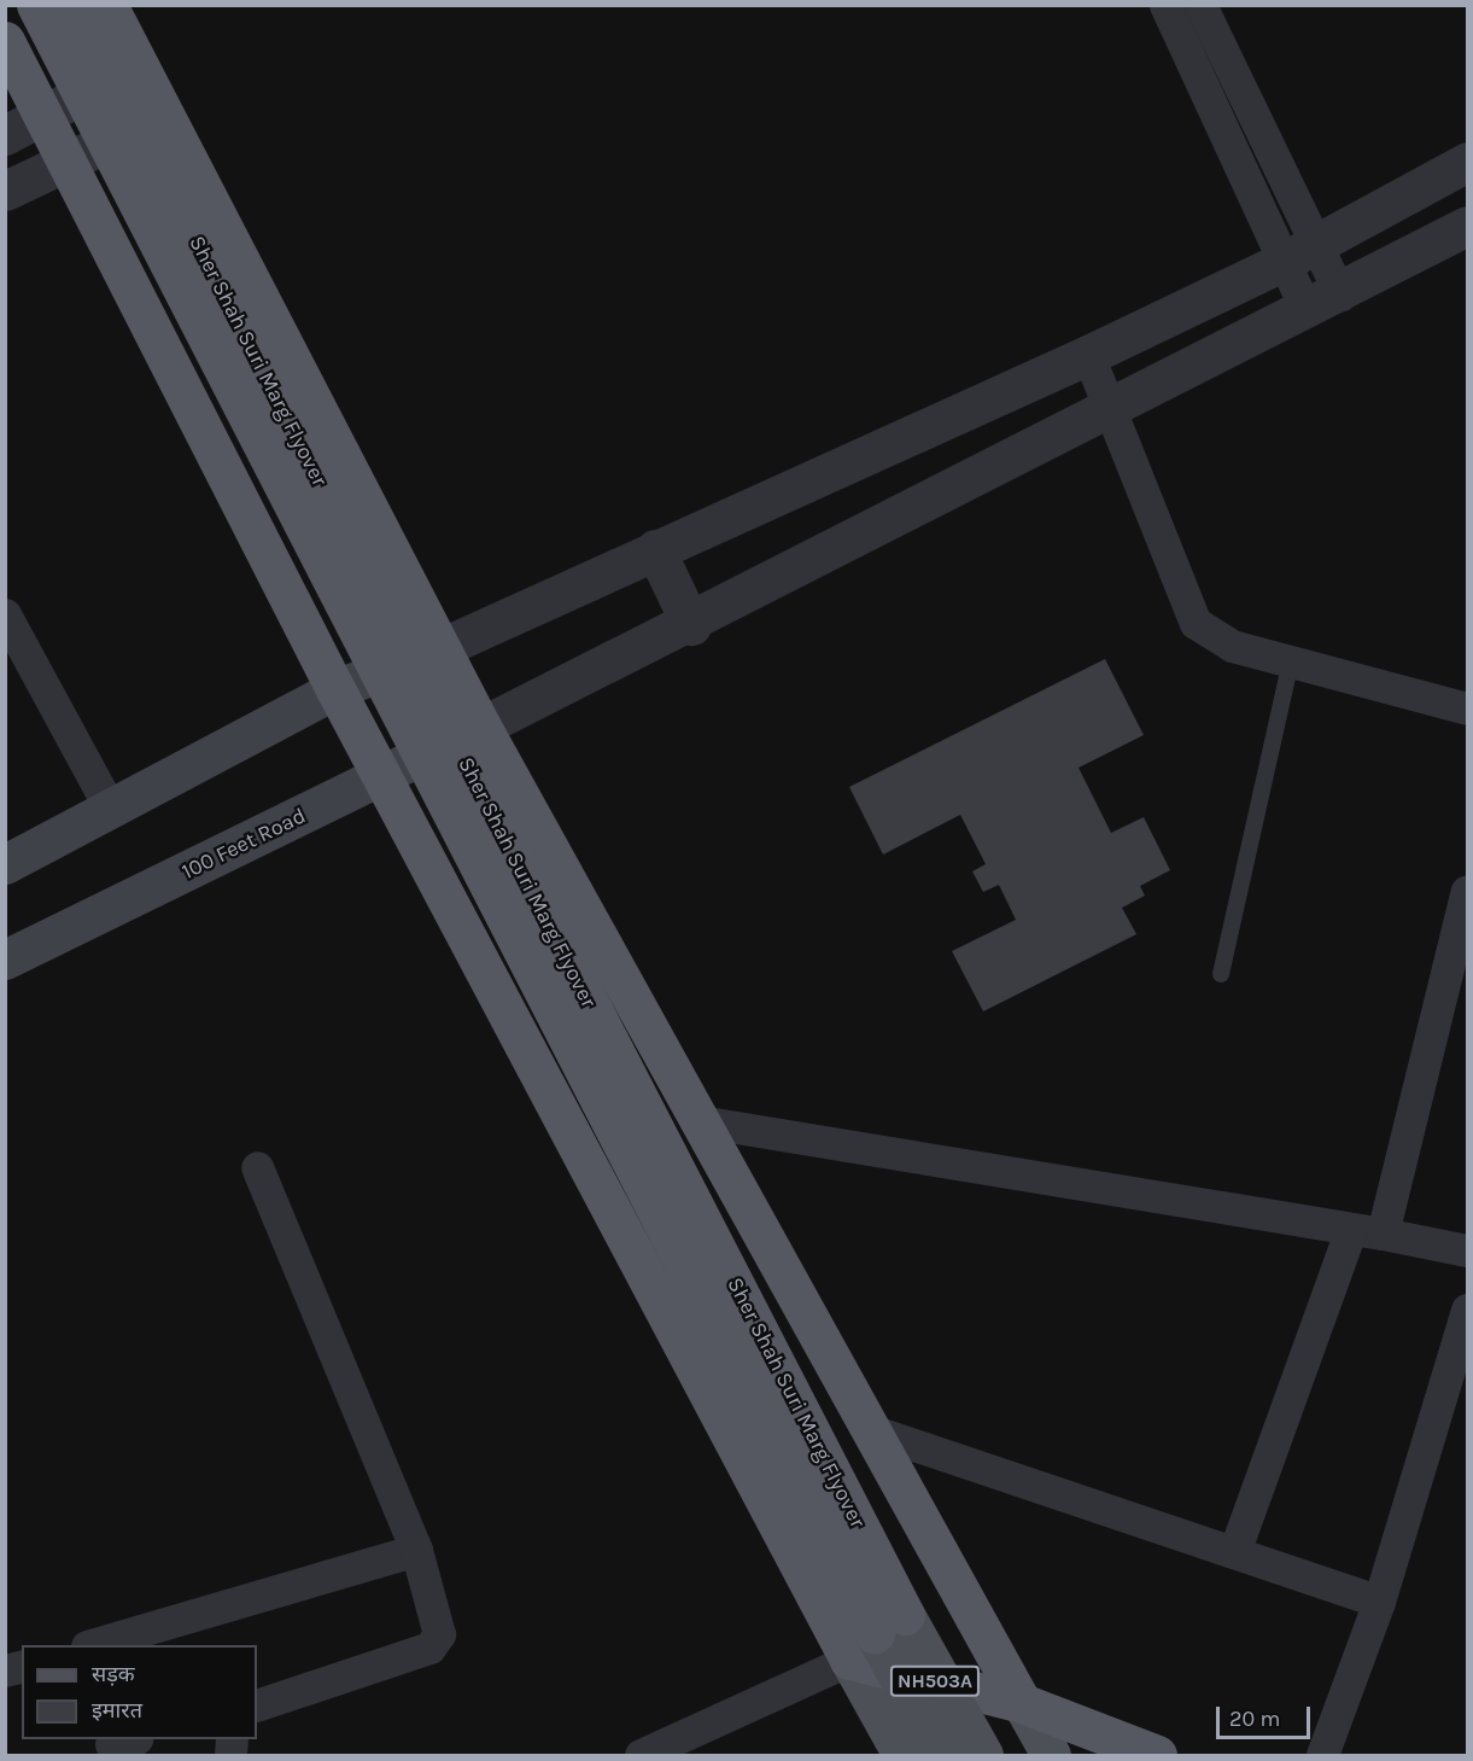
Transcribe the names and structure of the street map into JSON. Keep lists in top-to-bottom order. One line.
{"streets":{"highway":["Sher Shah Suri Marg Flyover","NH503A"],"main road":["100 Feet Road"]},"crossings":[["Sher Shah Suri Marg Flyover","NH503A"]],"legend":["सड़क","इमारत"],"scale_bar":"20 m"}
